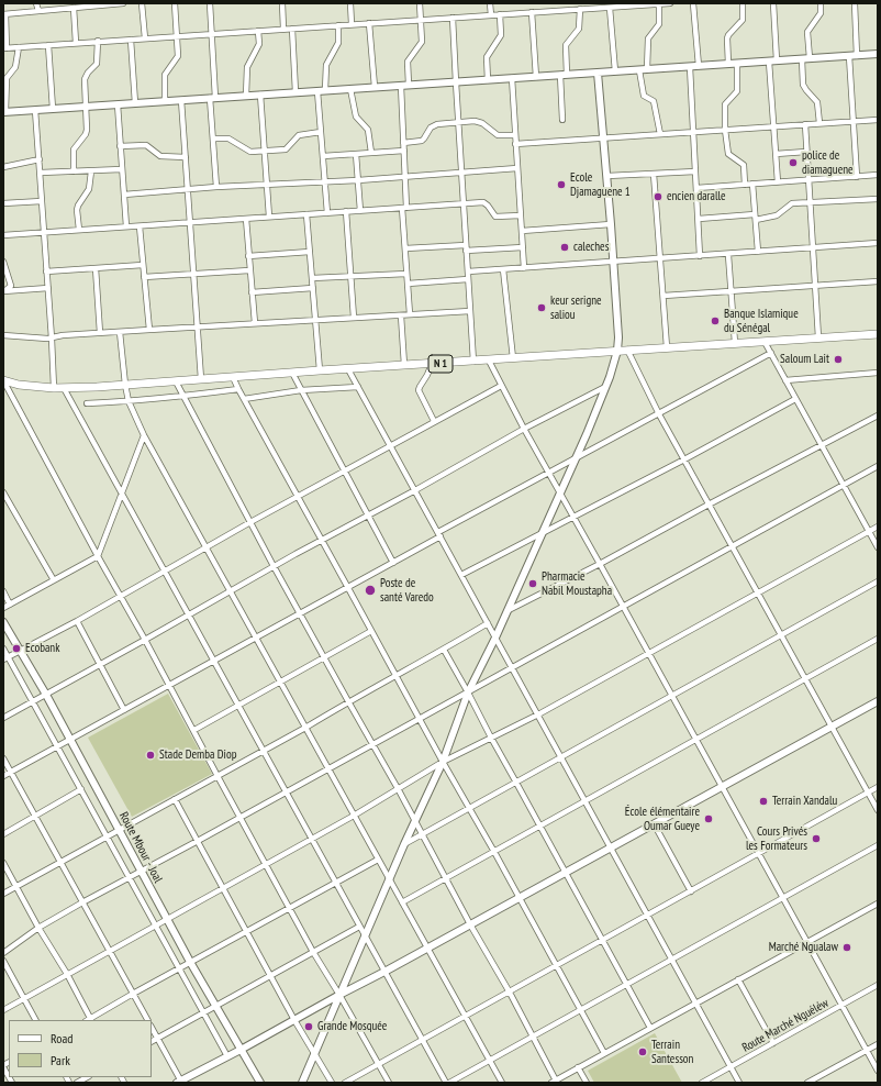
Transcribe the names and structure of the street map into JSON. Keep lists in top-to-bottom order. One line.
{"streets":{"highway":["N 1"],"main road":["Route Mbour - Joal"],"street":["Route Marché Nguéléw"]},"places":["police de diamaguene","Ecole Djamaguene 1","encien daralle","caleches","keur serigne saliou","Banque Islamique du Sénégal","Saloum Lait","Pharmacie Nabil Moustapha","Poste de santé Varedo","Ecobank","Stade Demba Diop","Terrain Xandalu","École élémentaire Oumar Gueye","Cours Privés les Formateurs","Marché Ngualaw","Grande Mosquée","Terrain Santesson"],"legend":["Road","Park"]}
